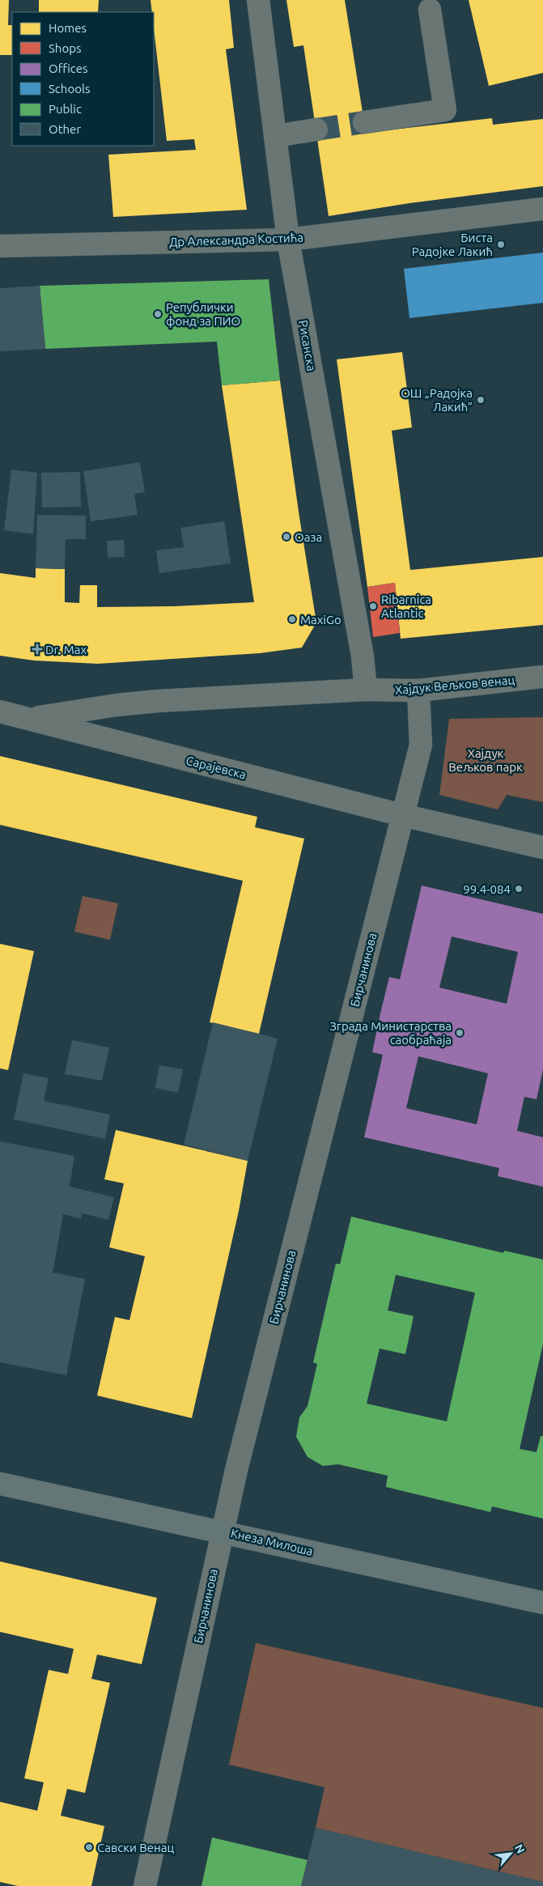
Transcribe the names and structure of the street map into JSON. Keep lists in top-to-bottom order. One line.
{"streets":{"main road":["Кнеза Милоша"],"street":["Др Александра Костића","Рисанска","Хајдук Вељков венац","Сарајевска","Бирчанинова"]},"crossings":[["Др Александра Костића","Рисанска"],["Рисанска","Хајдук Вељков венац"],["Рисанска","Сарајевска"],["Хајдук Вељков венац","Сарајевска"],["Хајдук Вељков венац","Бирчанинова"],["Сарајевска","Бирчанинова"],["Бирчанинова","Кнеза Милоша"]],"parks":["Хајдук Вељков парк"],"places":{"other":["Биста Радојке Лакић","Републички фонд за ПИО","ОШ „Радојка Лакић”","Оаза","Ribarnica Atlantic","MaxiGo","99.4-084","Зграда Министарства саобраћаја","Савски Венац"],"health":["Dr. Max"]},"legend":["Homes","Shops","Offices","Schools","Public","Other"],"north":"top right"}
